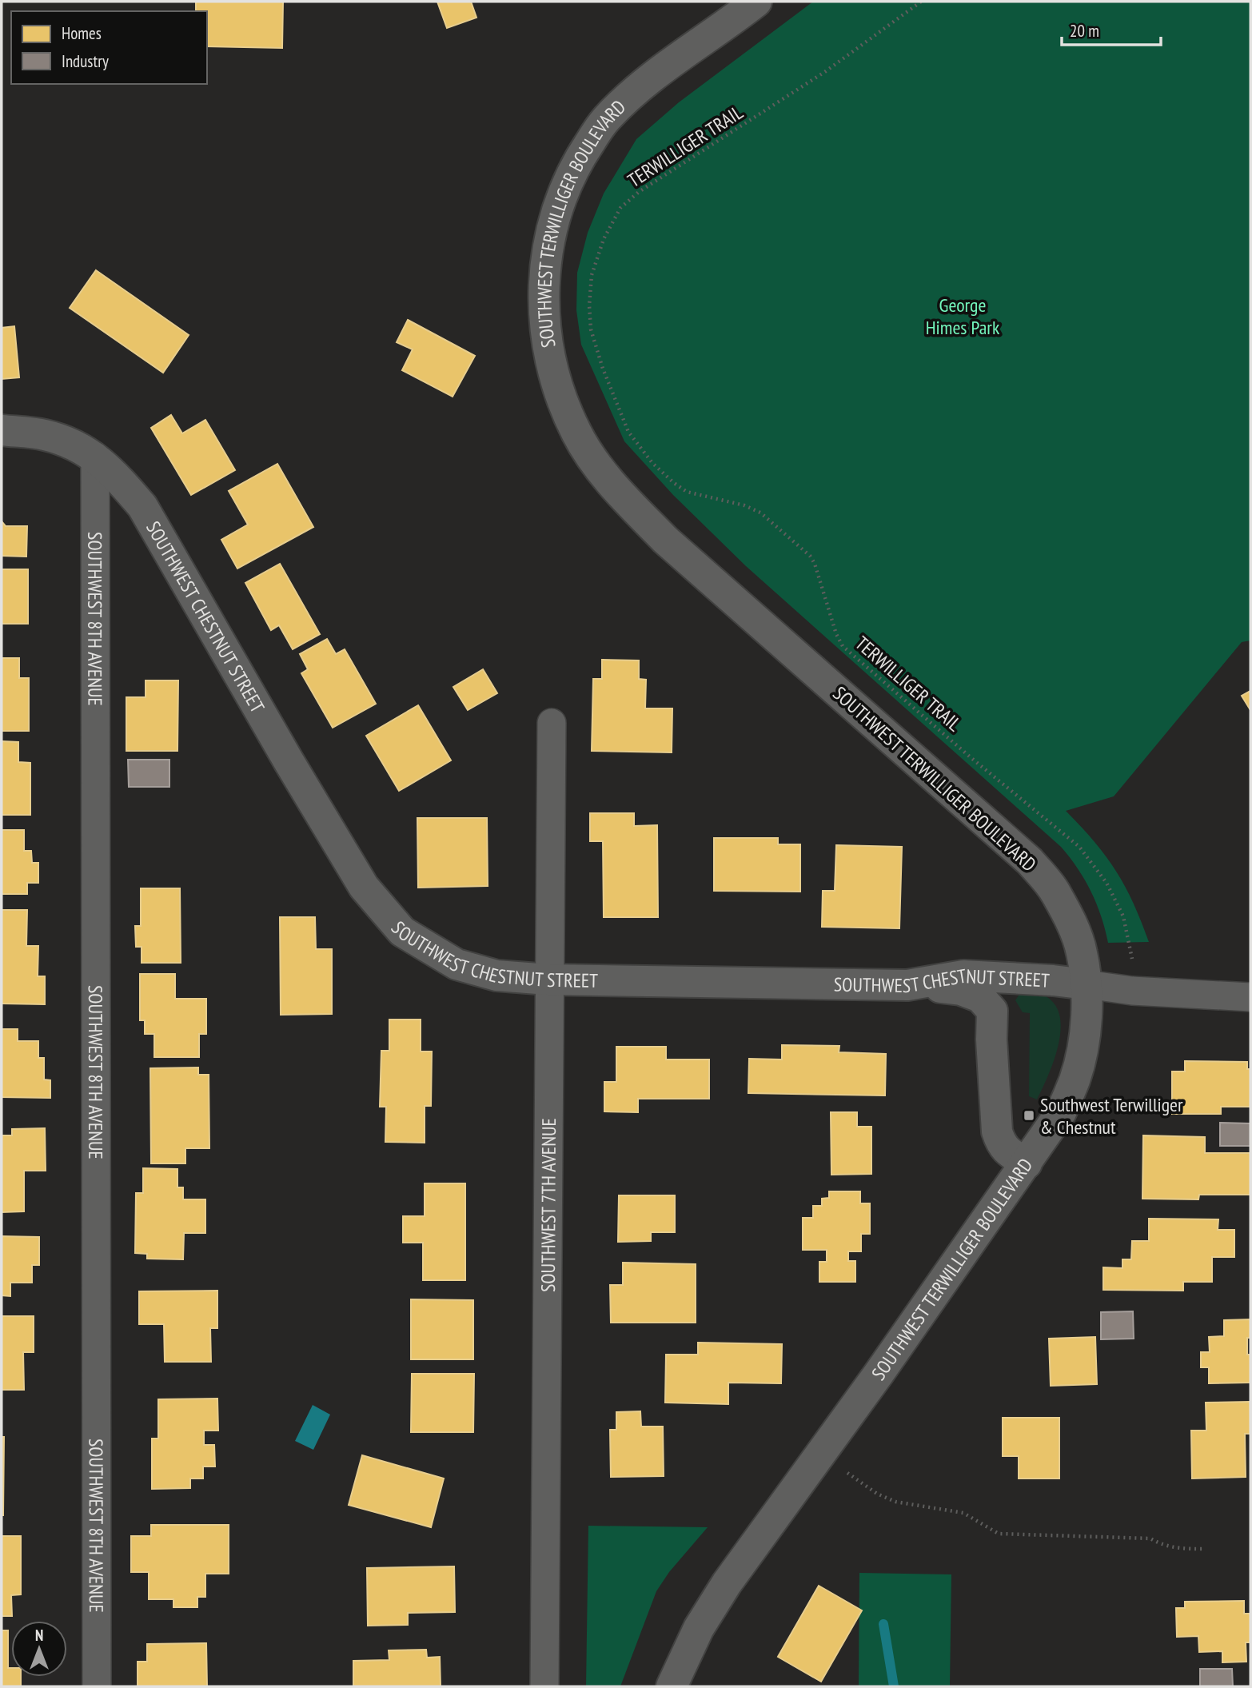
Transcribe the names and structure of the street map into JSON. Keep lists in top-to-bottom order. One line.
{"streets":{"main road":["SOUTHWEST TERWILLIGER BOULEVARD","SOUTHWEST CHESTNUT STREET"],"street":["SOUTHWEST 8TH AVENUE","SOUTHWEST 7TH AVENUE"],"path":["TERWILLIGER TRAIL"]},"crossings":[["SOUTHWEST TERWILLIGER BOULEVARD","SOUTHWEST CHESTNUT STREET"],["SOUTHWEST CHESTNUT STREET","SOUTHWEST 8TH AVENUE"],["SOUTHWEST CHESTNUT STREET","SOUTHWEST 7TH AVENUE"]],"parks":["George Himes Park"],"places":{"transit":["Southwest Terwilliger & Chestnut"]},"legend":["Homes","Industry"],"scale_bar":"20 m","north":"top"}
